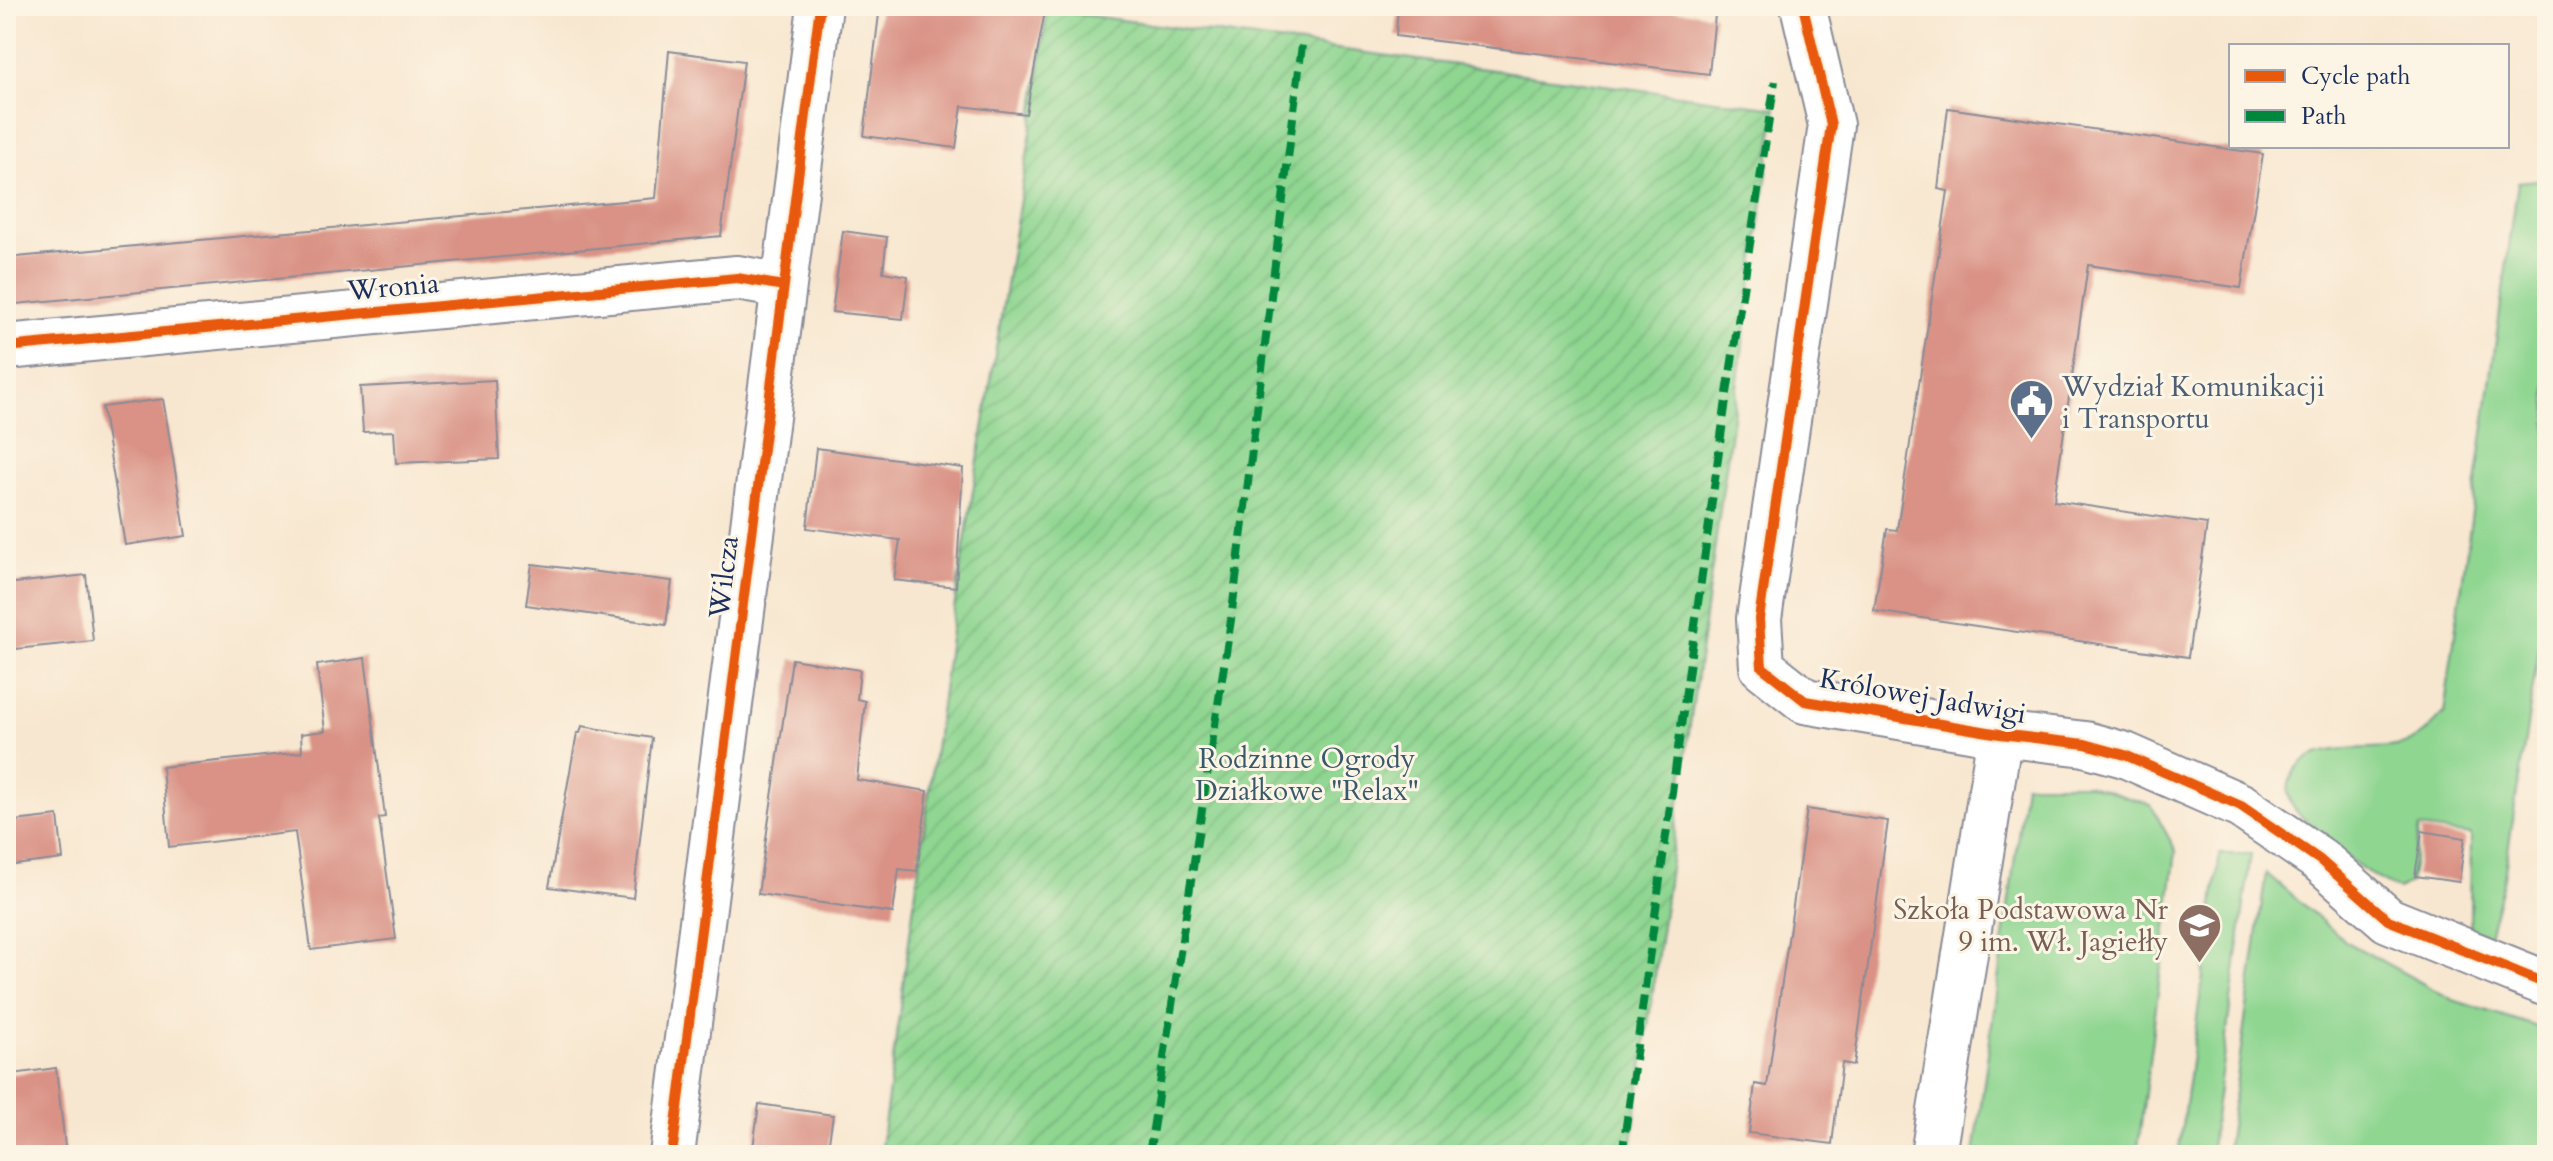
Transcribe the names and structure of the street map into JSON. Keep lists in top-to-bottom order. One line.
{"streets":{"street":["Wronia","Wilcza","Królowej Jadwigi"]},"crossings":[["Wronia","Wilcza"]],"parks":["Rodzinne Ogrody Działkowe \"Relax\""],"places":{"public building":["Wydział Komunikacji i Transportu"],"school or university":["Szkoła Podstawowa Nr 9 im. Wł. Jagiełły"]},"legend":["Cycle path","Path"]}
